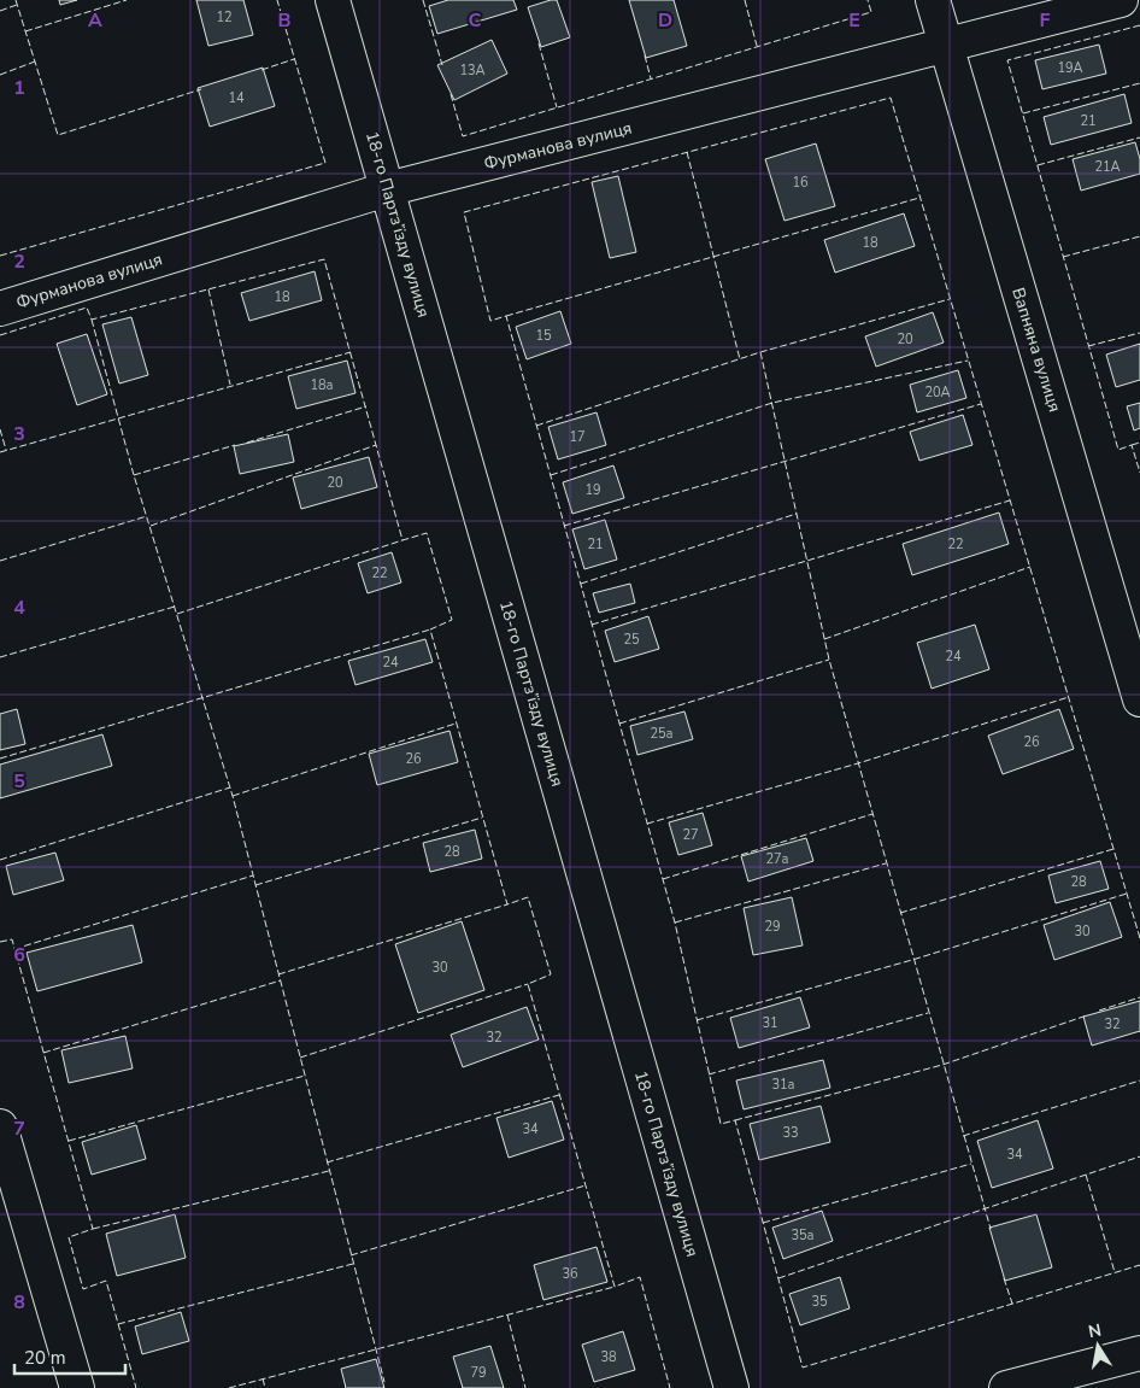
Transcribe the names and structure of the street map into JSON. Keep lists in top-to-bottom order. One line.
{"streets":{"street":["Фурманова вулиця","18-го Партз’їзду вулиця","Вапняна вулиця"]},"crossings":[["Фурманова вулиця","18-го Партз’їзду вулиця"],["Фурманова вулиця","Вапняна вулиця"]],"house_numbers":["12","19А","13А","14","21","21А","16","18","18","15","20","18а","20А","17","20","19","21","22","22","25","24","24","25а","26","26","27","28","27а","28","29","30","30","31","32","32","31а","34","33","34","35а","36","35","38","79"],"scale_bar":"20 m","north":"top","grid":{"columns":["A","B","C","D","E","F"],"rows":["1","2","3","4","5","6","7","8"]}}
